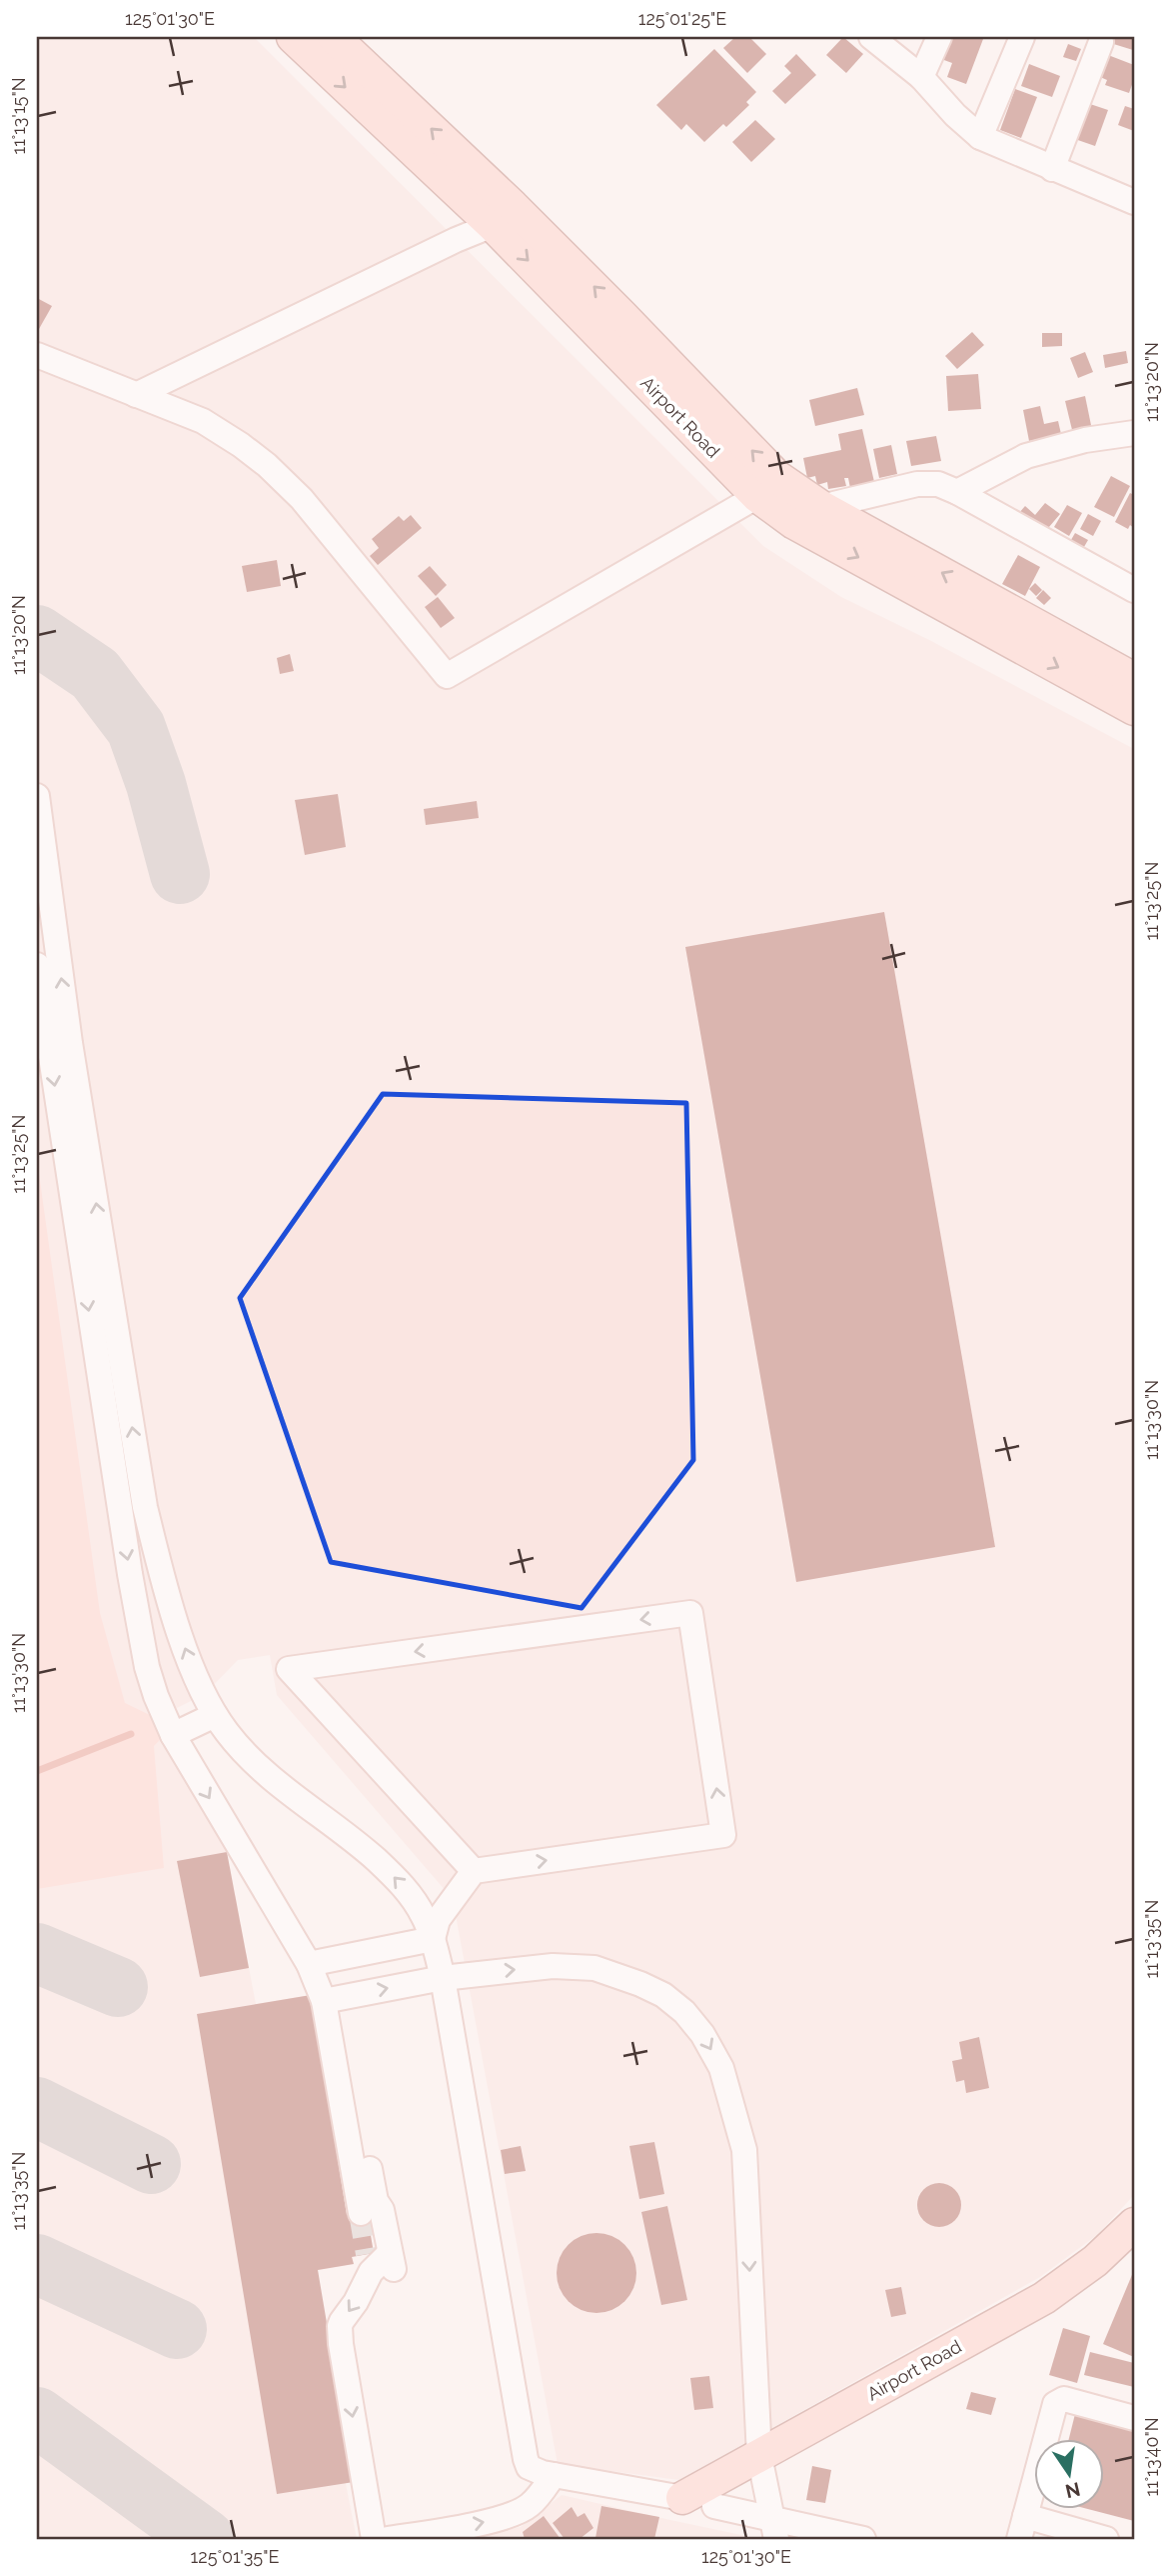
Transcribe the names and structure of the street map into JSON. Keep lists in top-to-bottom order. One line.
{"streets":{"main road":["Airport Road"]},"north":"bottom","coordinates":["125°01'30\"E","125°01'25\"E","11°13'15\"N","11°13'20\"N","11°13'25\"N","11°13'30\"N","11°13'35\"N","11°13'40\"N","125°01'35\"E"]}
